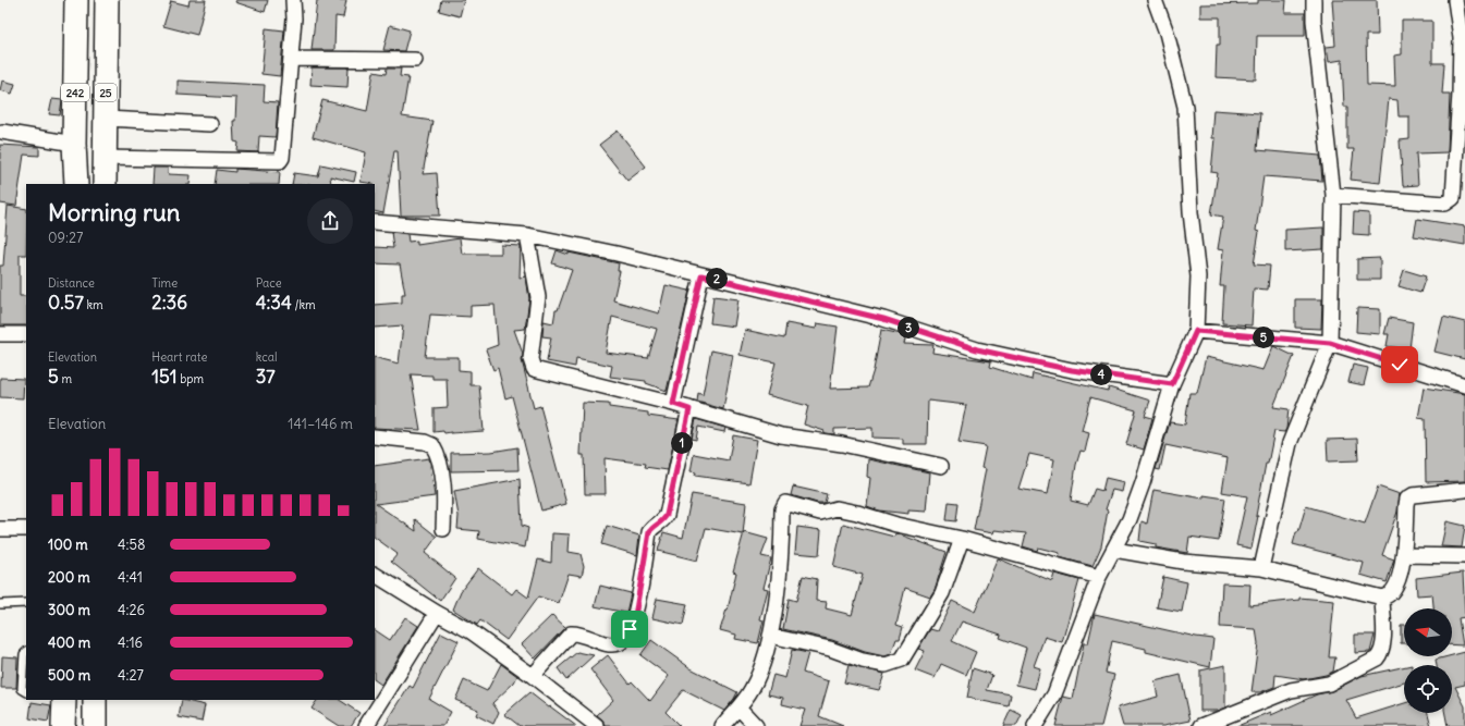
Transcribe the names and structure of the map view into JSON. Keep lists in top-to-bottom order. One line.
{"streets":{"main road":["242","25"]},"north":"left","page":{"heading":["Morning run","09:27"],"stats":[["Distance","0.57 km"],["Time","2:36"],["Pace","4:34 /km"],["Elevation","5 m"],["Heart rate","151 bpm"],["kcal","37"]],"pins":["2","3","5","4","1"],"chart":["Elevation","141–146 m"],"list":[{"name":"100 m","note":"4:58"},{"name":"200 m","note":"4:41"},{"name":"300 m","note":"4:26"},{"name":"400 m","note":"4:16"},{"name":"500 m","note":"4:27"}]}}
